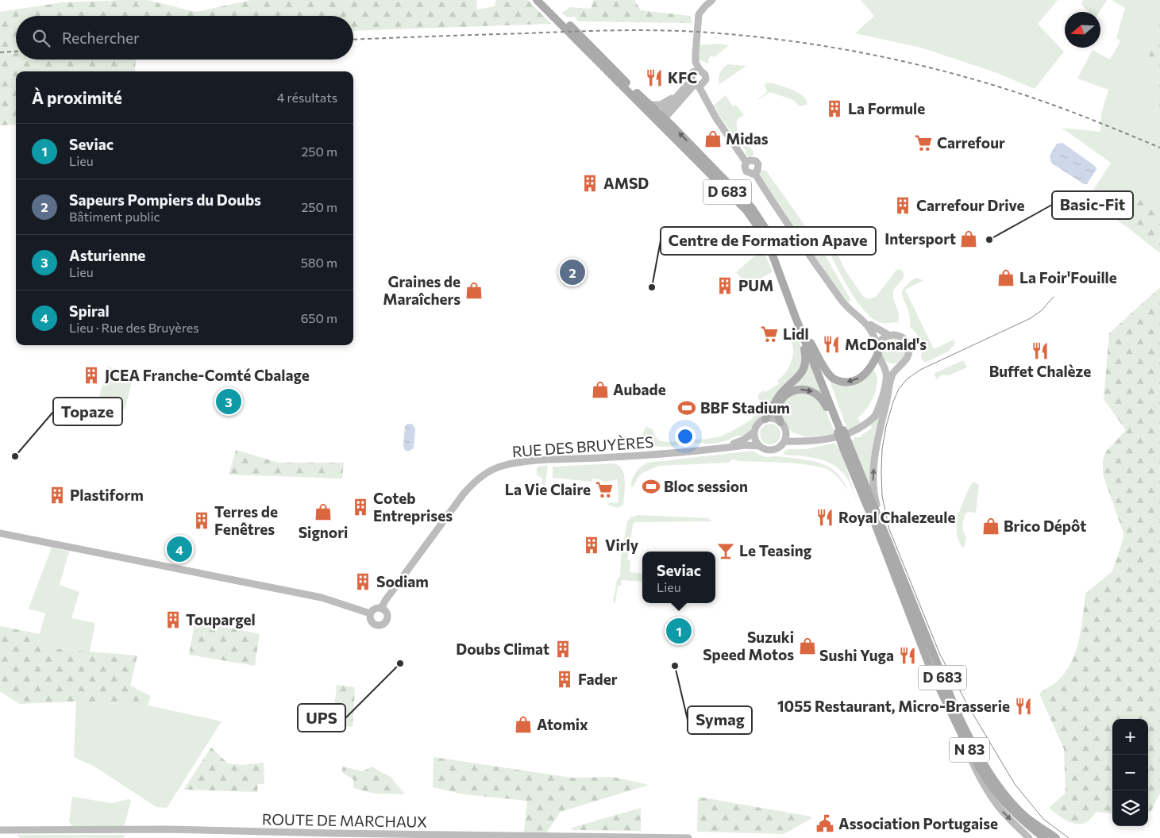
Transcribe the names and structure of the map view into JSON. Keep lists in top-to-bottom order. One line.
{"streets":{"main road":["D 683","N 83"],"street":["RUE DES BRUYÈRES","ROUTE DE MARCHAUX"]},"crossings":[["D 683","N 83"]],"places":{"restaurant":["KFC","McDonald's","Buffet Chalèze","Royal Chalezeule","Sushi Yuga","1055 Restaurant, Micro-Brasserie"],"building":["La Formule","AMSD","Carrefour Drive","PUM","JCEA Franche-Comté Cbalage","Plastiform","Coteb Entreprises","Terres de Fenêtres","Virly","Sodiam","Toupargel","Doubs Climat","Fader"],"shop":["Midas","Intersport","La Foir'Fouille","Graines de Maraîchers","Aubade","Signori","Brico Dépôt","Suzuki Speed Motos","Atomix"],"supermarket":["Carrefour","Lidl","La Vie Claire"],"other":["Basic-Fit","Centre de Formation Apave","Topaze","UPS","Symag"],"sports":["BBF Stadium","Bloc session"],"bar":["Le Teasing"],"public building":["Association Portugaise"]},"north":"left","page":{"search":"Rechercher","heading":["À proximité","4 résultats"],"list":[{"mark":"1","name":"Seviac","note":"Lieu","value":"250 m"},{"mark":"2","name":"Sapeurs Pompiers du Doubs","note":"Bâtiment public","value":"250 m"},{"mark":"3","name":"Asturienne","note":"Lieu","value":"580 m"},{"mark":"4","name":"Spiral","note":"Lieu · Rue des Bruyères","value":"650 m"}],"pins":["2","3","4","1"],"popup":["Seviac","Lieu"],"map_buttons":["+","−"]}}
